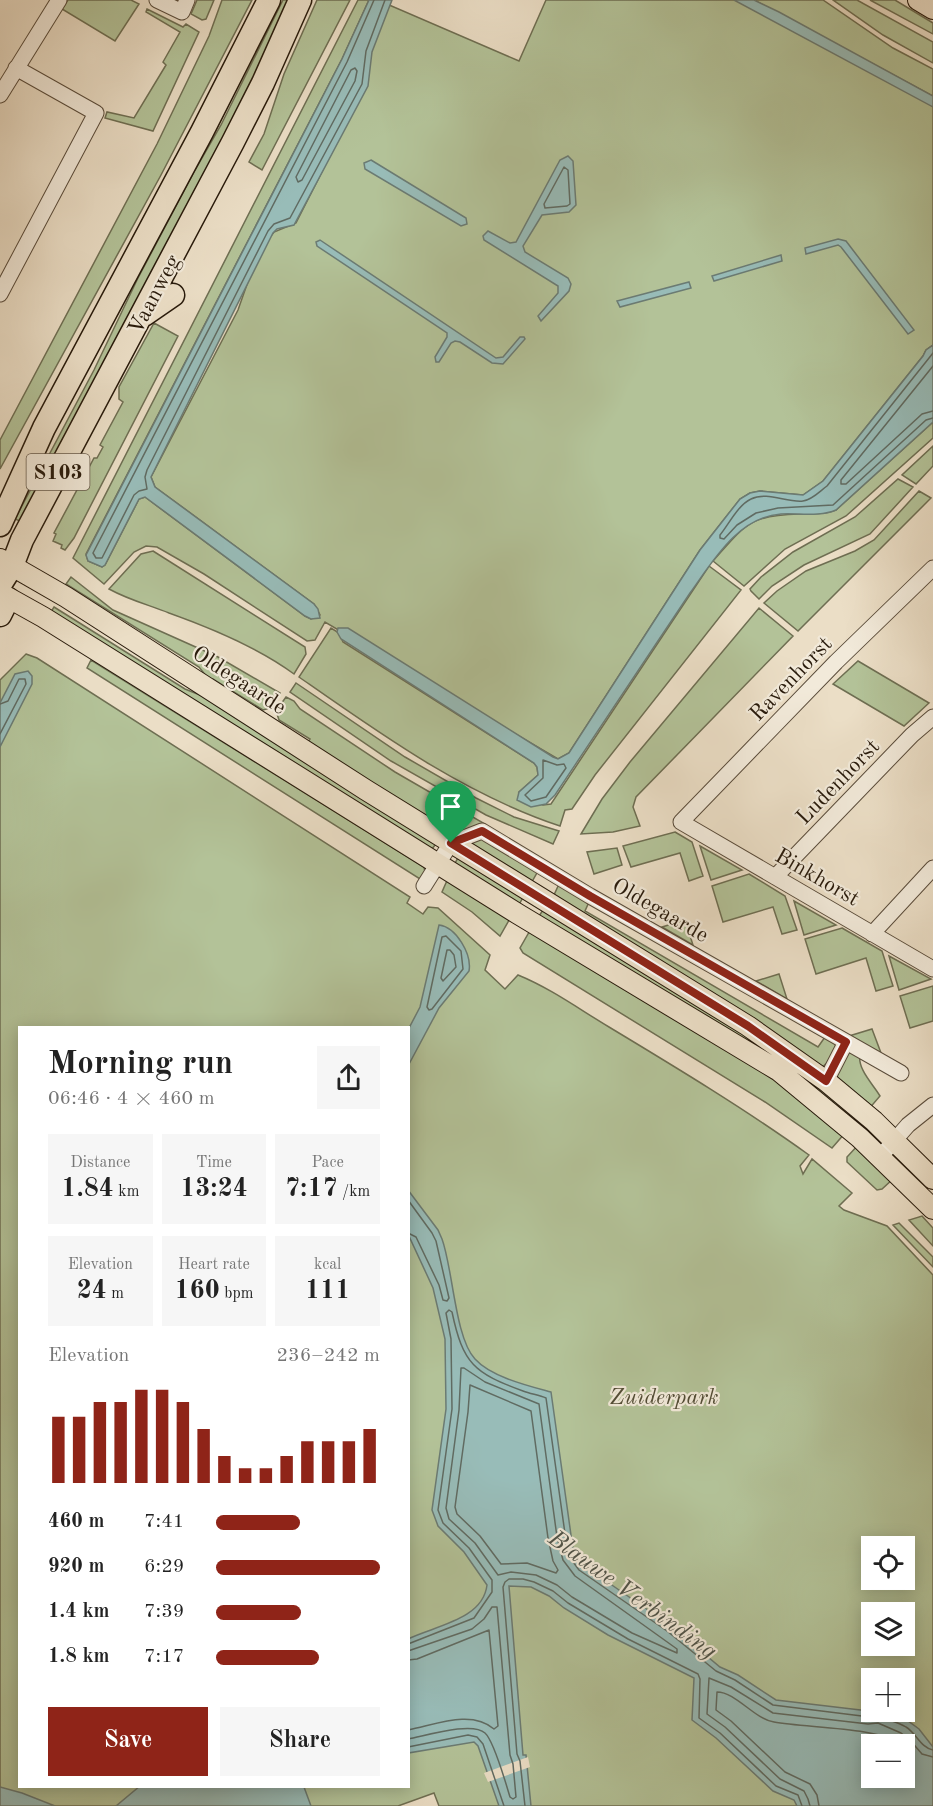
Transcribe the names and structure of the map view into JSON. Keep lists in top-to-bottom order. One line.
{"streets":{"highway":["Vaanweg","S103"],"main road":["Oldegaarde"],"street":["Ravenhorst","Ludenhorst","Binkhorst"]},"crossings":[["Vaanweg","Oldegaarde"],["Ravenhorst","Binkhorst"],["Ludenhorst","Binkhorst"]],"water":["Blauwe Verbinding"],"parks":["Zuiderpark"],"page":{"heading":["Morning run","06:46 · 4 × 460 m"],"stats":[["Distance","1.84 km"],["Time","13:24"],["Pace","7:17 /km"],["Elevation","24 m"],["Heart rate","160 bpm"],["kcal","111"]],"chart":["Elevation","236–242 m"],"list":[{"name":"460 m","note":"7:41"},{"name":"920 m","note":"6:29"},{"name":"1.4 km","note":"7:39"},{"name":"1.8 km","note":"7:17"}],"map_buttons":["+","−"],"buttons":["Save","Share"]}}
